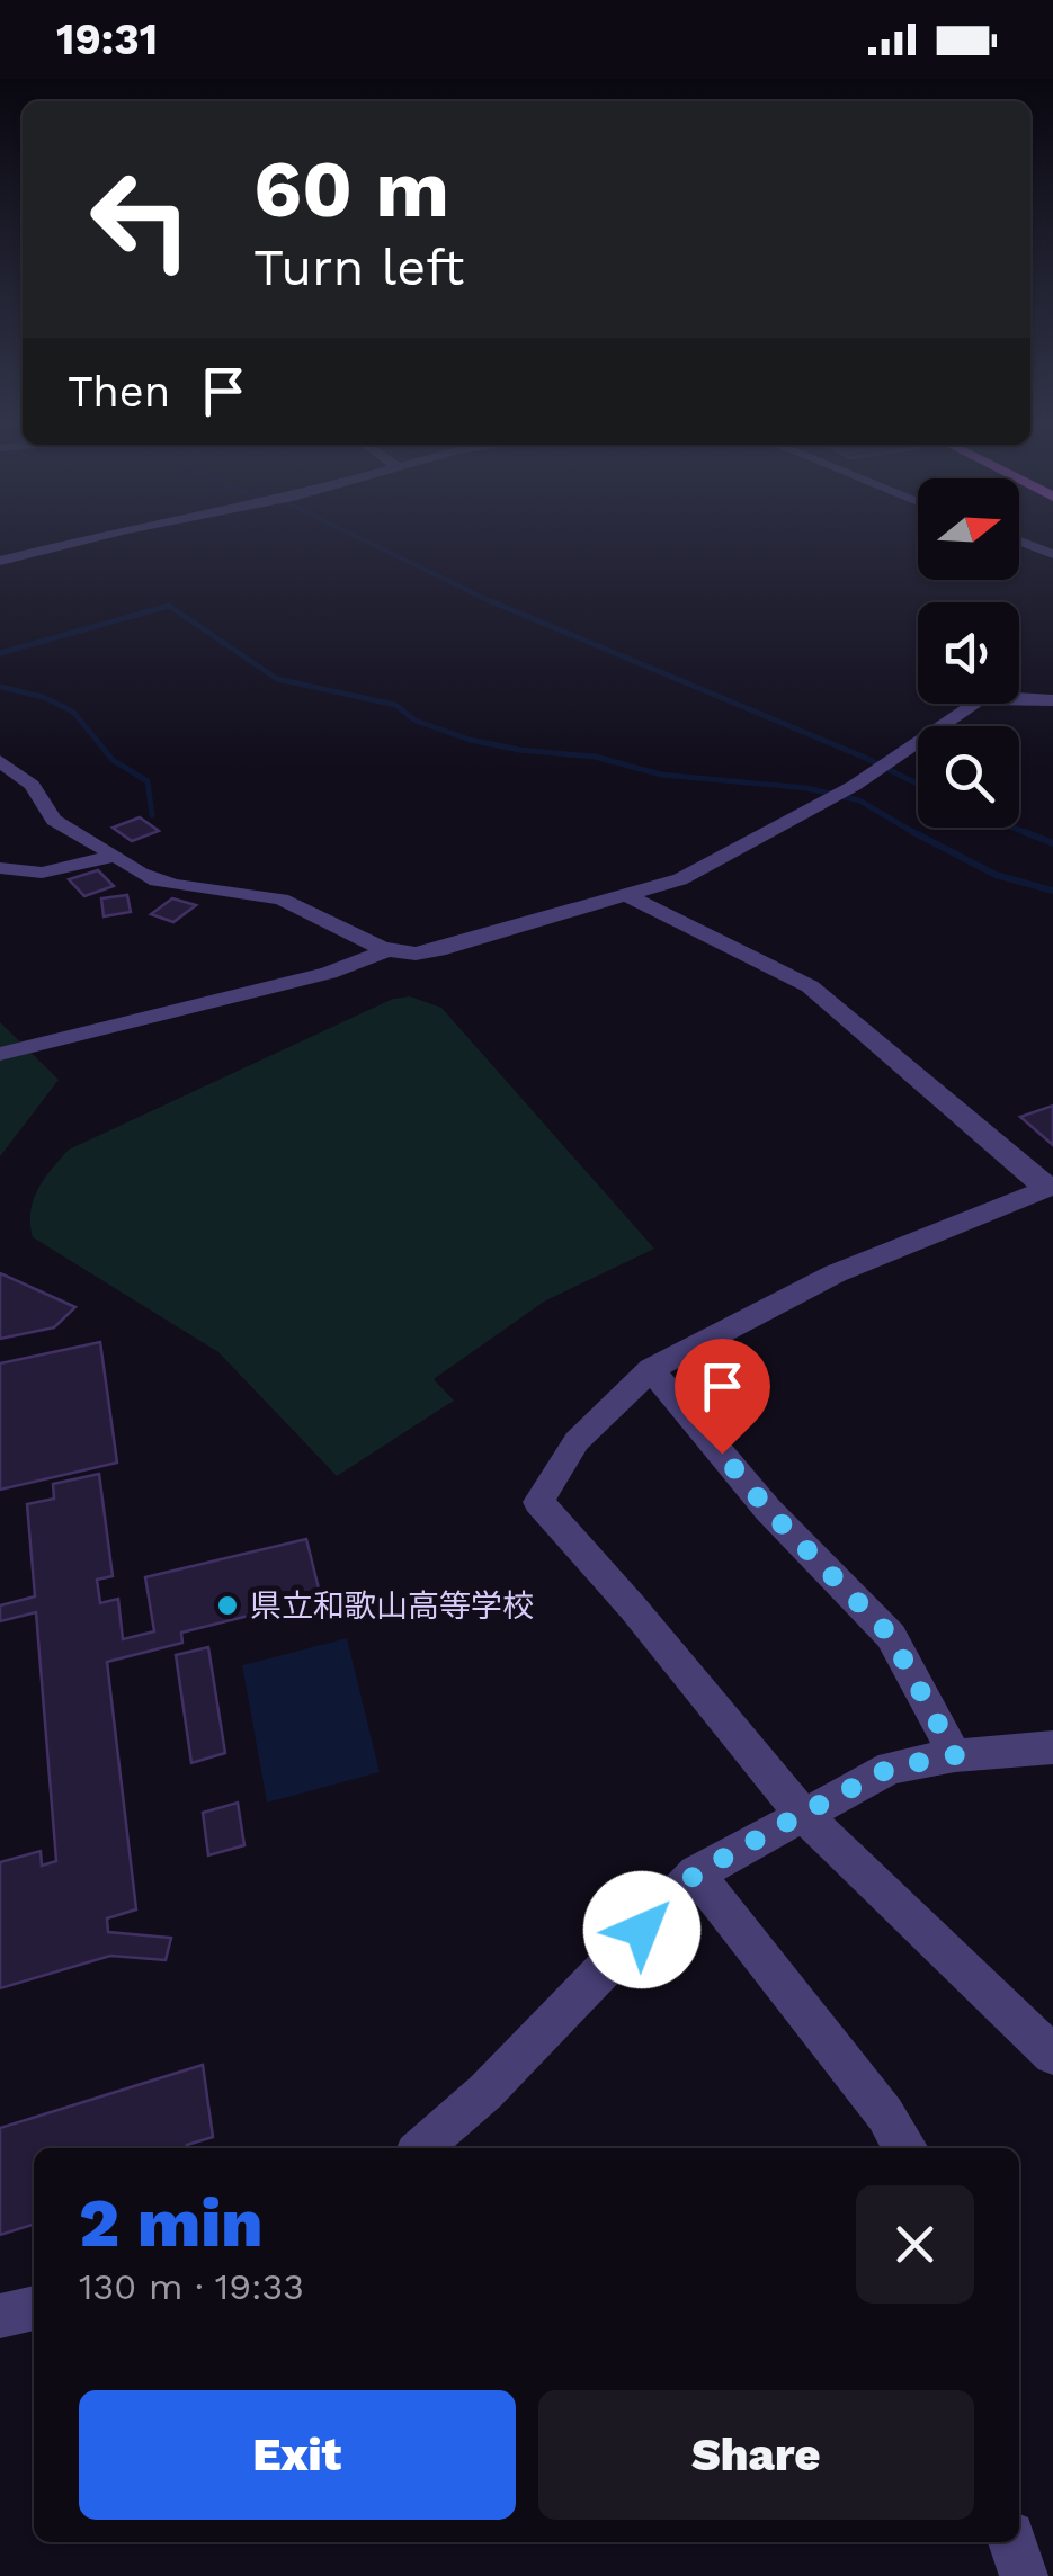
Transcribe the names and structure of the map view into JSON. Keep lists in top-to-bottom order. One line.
{"places":["県立和歌山高等学校"],"north":"right","page":{"status":"19:31","turn":["60 m","Turn left"],"then":"Then","heading":["2 min","130 m · 19:33"],"buttons":["Exit","Share"]}}
